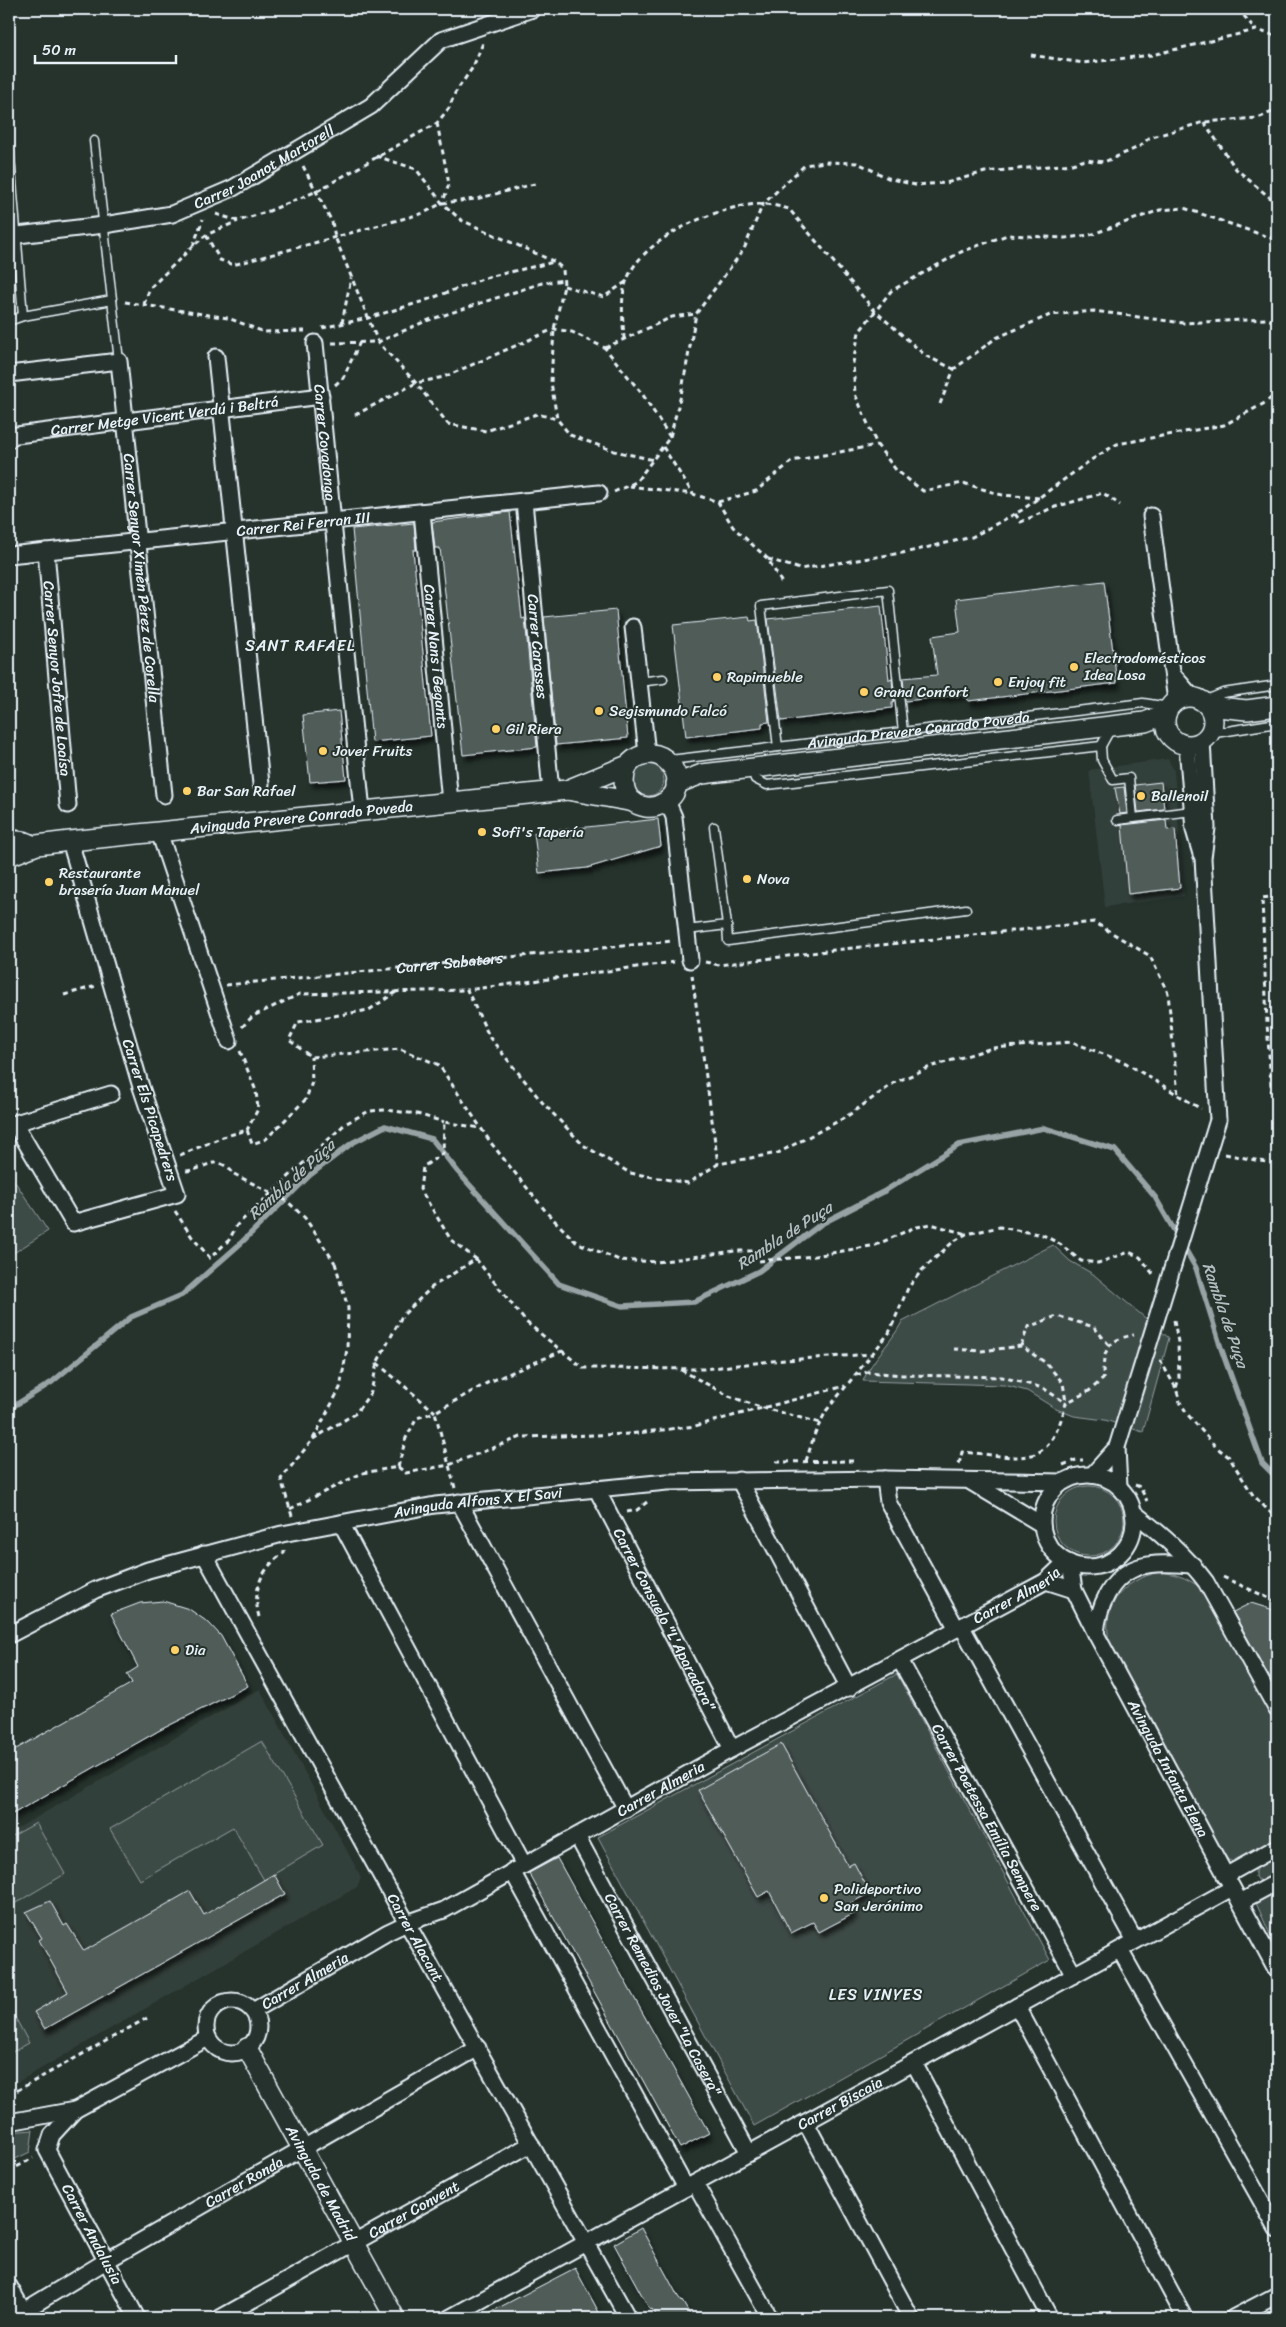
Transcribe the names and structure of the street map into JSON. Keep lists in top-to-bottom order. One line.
{"streets":{"street":["Carrer Joanot Martorell","Carrer Metge Vicent Verdú i Beltrá","Carrer Covadonga","Carrer Rei Ferran III","Carrer Senyor Ximén Pérez de Corella","Carrer Carasses","Carrer Nans i Gegants","Carrer Senyor Jofre de Loaísa","Avinguda Prevere Conrado Poveda","Carrer Els Picapedrers","Avinguda Alfons X El Savi","Carrer Almeria","Carrer Consuelo \"L'Aparadora\"","Avinguda Infanta Elena","Carrer Poetessa Emília Sempere","Carrer Alacant","Carrer Remedios Jover \"La Casera\"","Carrer Biscaia","Carrer Ronda","Avinguda de Madrid","Carrer Convent","Carrer Andalusia"],"path":["Carrer Sabaters"]},"crossings":[["Carrer Metge Vicent Verdú i Beltrá","Carrer Covadonga"],["Carrer Metge Vicent Verdú i Beltrá","Carrer Senyor Ximén Pérez de Corella"],["Carrer Covadonga","Carrer Rei Ferran III"],["Carrer Covadonga","Avinguda Prevere Conrado Poveda"],["Carrer Rei Ferran III","Carrer Senyor Ximén Pérez de Corella"],["Carrer Rei Ferran III","Carrer Carasses"],["Carrer Rei Ferran III","Carrer Nans i Gegants"],["Carrer Rei Ferran III","Carrer Senyor Jofre de Loaísa"],["Carrer Carasses","Avinguda Prevere Conrado Poveda"],["Carrer Nans i Gegants","Avinguda Prevere Conrado Poveda"],["Avinguda Prevere Conrado Poveda","Carrer Els Picapedrers"],["Avinguda Alfons X El Savi","Carrer Almeria"],["Avinguda Alfons X El Savi","Carrer Consuelo \"L'Aparadora\""],["Avinguda Alfons X El Savi","Avinguda Infanta Elena"],["Avinguda Alfons X El Savi","Carrer Alacant"],["Carrer Almeria","Carrer Consuelo \"L'Aparadora\""],["Carrer Almeria","Avinguda Infanta Elena"],["Carrer Almeria","Carrer Poetessa Emília Sempere"],["Carrer Almeria","Carrer Alacant"],["Carrer Almeria","Carrer Remedios Jover \"La Casera\""],["Carrer Almeria","Avinguda de Madrid"],["Avinguda Infanta Elena","Carrer Biscaia"],["Carrer Poetessa Emília Sempere","Carrer Biscaia"],["Carrer Alacant","Carrer Biscaia"],["Carrer Alacant","Carrer Ronda"],["Carrer Alacant","Carrer Convent"],["Carrer Remedios Jover \"La Casera\"","Carrer Biscaia"],["Carrer Ronda","Avinguda de Madrid"],["Carrer Ronda","Carrer Andalusia"],["Avinguda de Madrid","Carrer Convent"]],"districts":["SANT RAFAEL","LES VINYES"],"water":["Rambla de Puça"],"places":["Electrodomésticos Idea Losa","Rapimueble","Enjoy fit","Grand Confort","Segismundo Falcó","Gil Riera","Jover Fruits","Bar San Rafael","Ballenoil","Sofi's Tapería","Nova","Restaurante brasería Juan Manuel","Dia","Polideportivo San Jerónimo"],"scale_bar":"50 m"}
